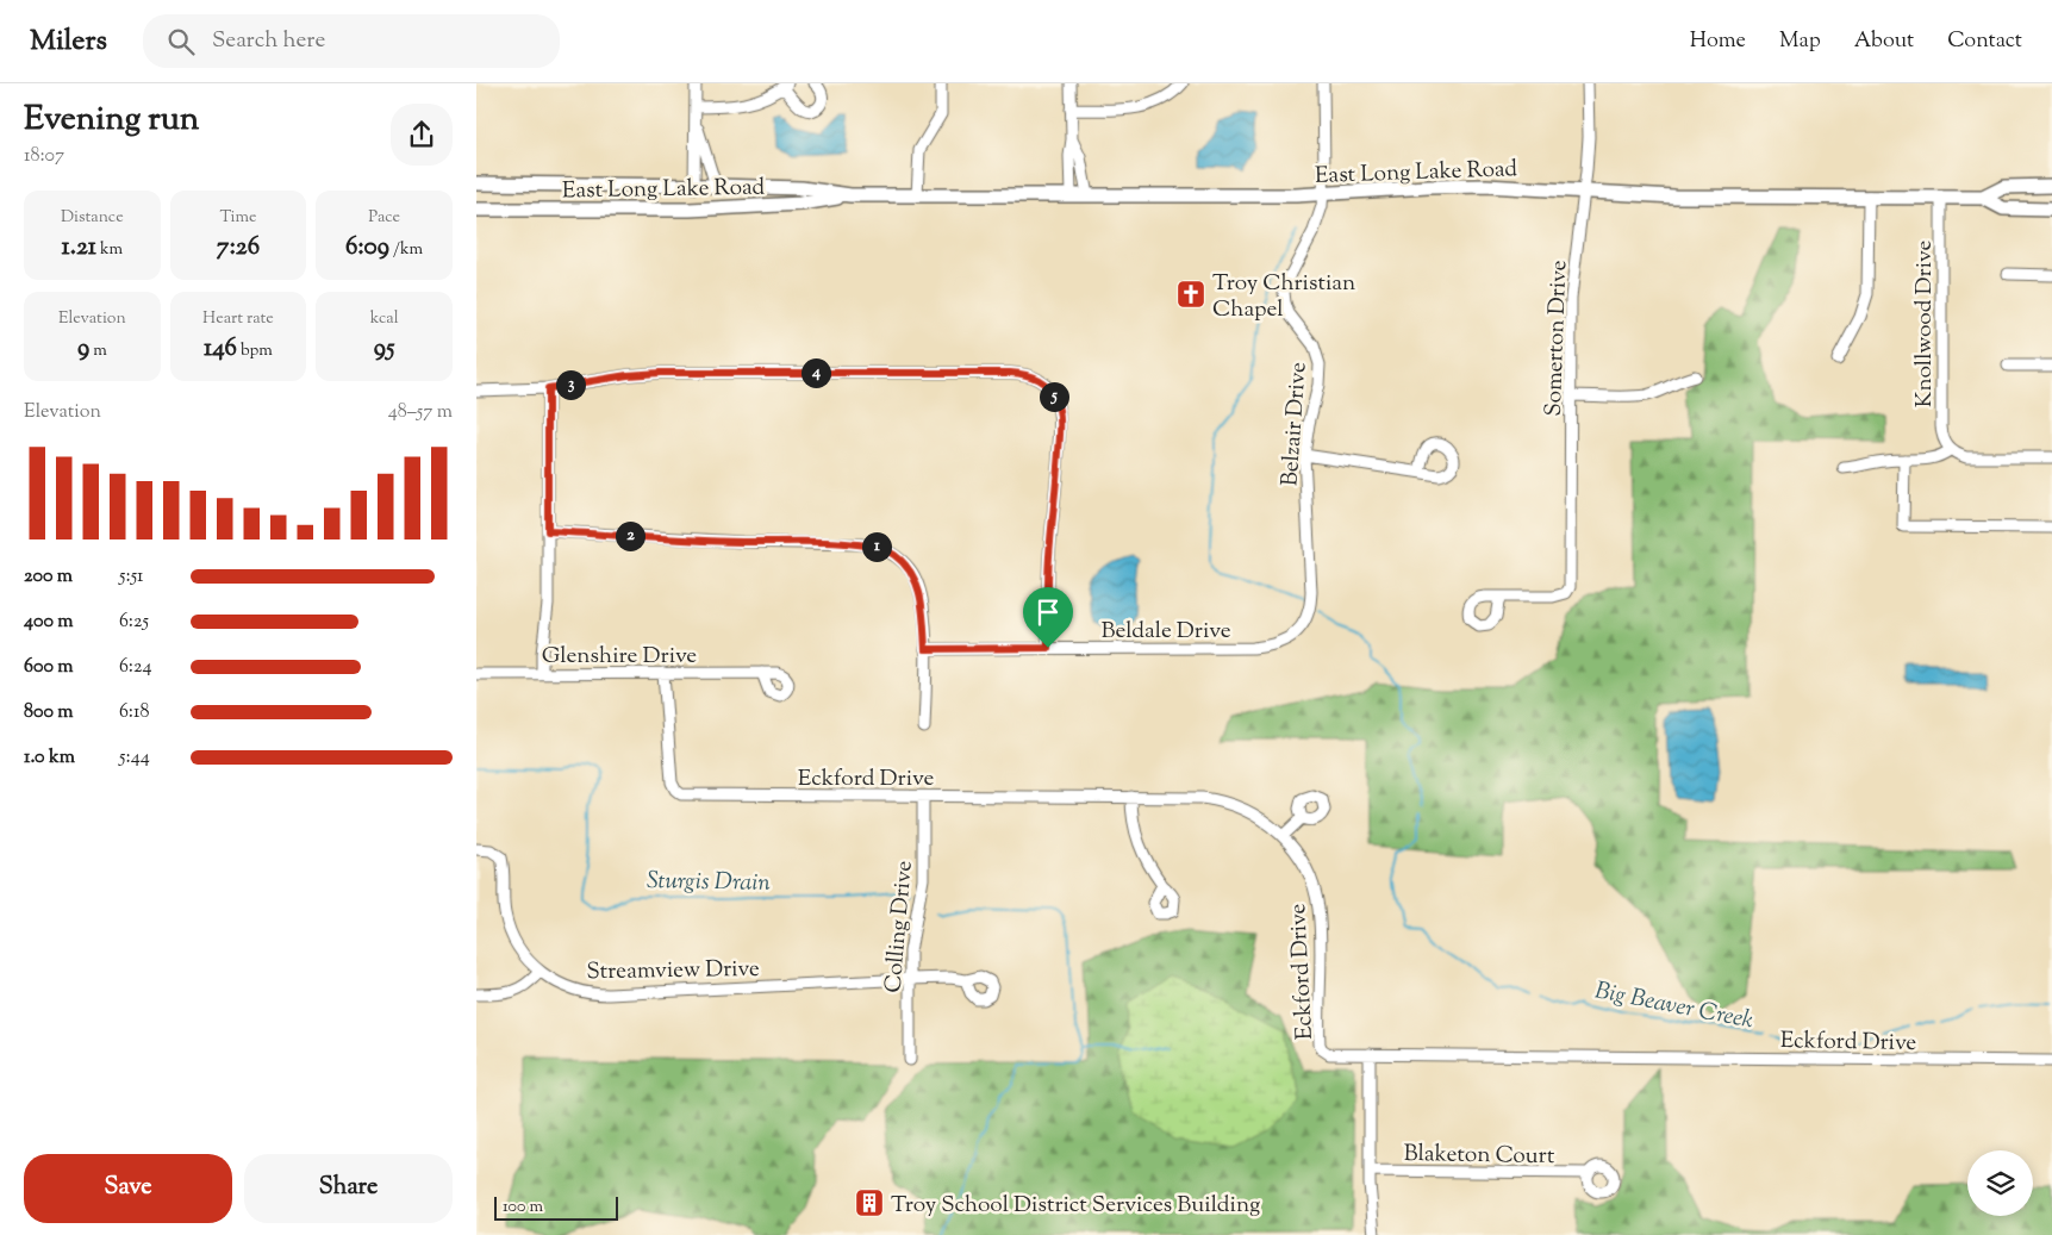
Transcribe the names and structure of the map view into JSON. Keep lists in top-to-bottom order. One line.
{"streets":{"main road":["East Long Lake Road"],"street":["Knollwood Drive","Somerton Drive","Belzair Drive","Beldale Drive","Glenshire Drive","Eckford Drive","Colling Drive","Streamview Drive","Blaketon Court"]},"crossings":[["East Long Lake Road","Knollwood Drive"],["East Long Lake Road","Somerton Drive"],["East Long Lake Road","Belzair Drive"],["Belzair Drive","Beldale Drive"],["Glenshire Drive","Eckford Drive"],["Eckford Drive","Colling Drive"],["Colling Drive","Streamview Drive"]],"water":["Sturgis Drain","Big Beaver Creek"],"places":{"church":["Troy Christian Chapel"],"building":["Troy School District Services Building"]},"scale_bar":"100 m","page":{"header":"Milers","search":"Search here","nav":["Home","Map","About","Contact"],"heading":["Evening run","18:07"],"stats":[["Distance","1.21 km"],["Time","7:26"],["Pace","6:09 /km"],["Elevation","9 m"],["Heart rate","146 bpm"],["kcal","95"]],"pins":["4","3","5","2","1"],"chart":["Elevation","48–57 m"],"list":[{"name":"200 m","note":"5:51"},{"name":"400 m","note":"6:25"},{"name":"600 m","note":"6:24"},{"name":"800 m","note":"6:18"},{"name":"1.0 km","note":"5:44"}],"buttons":["Save","Share"],"scale":"100 m"}}
